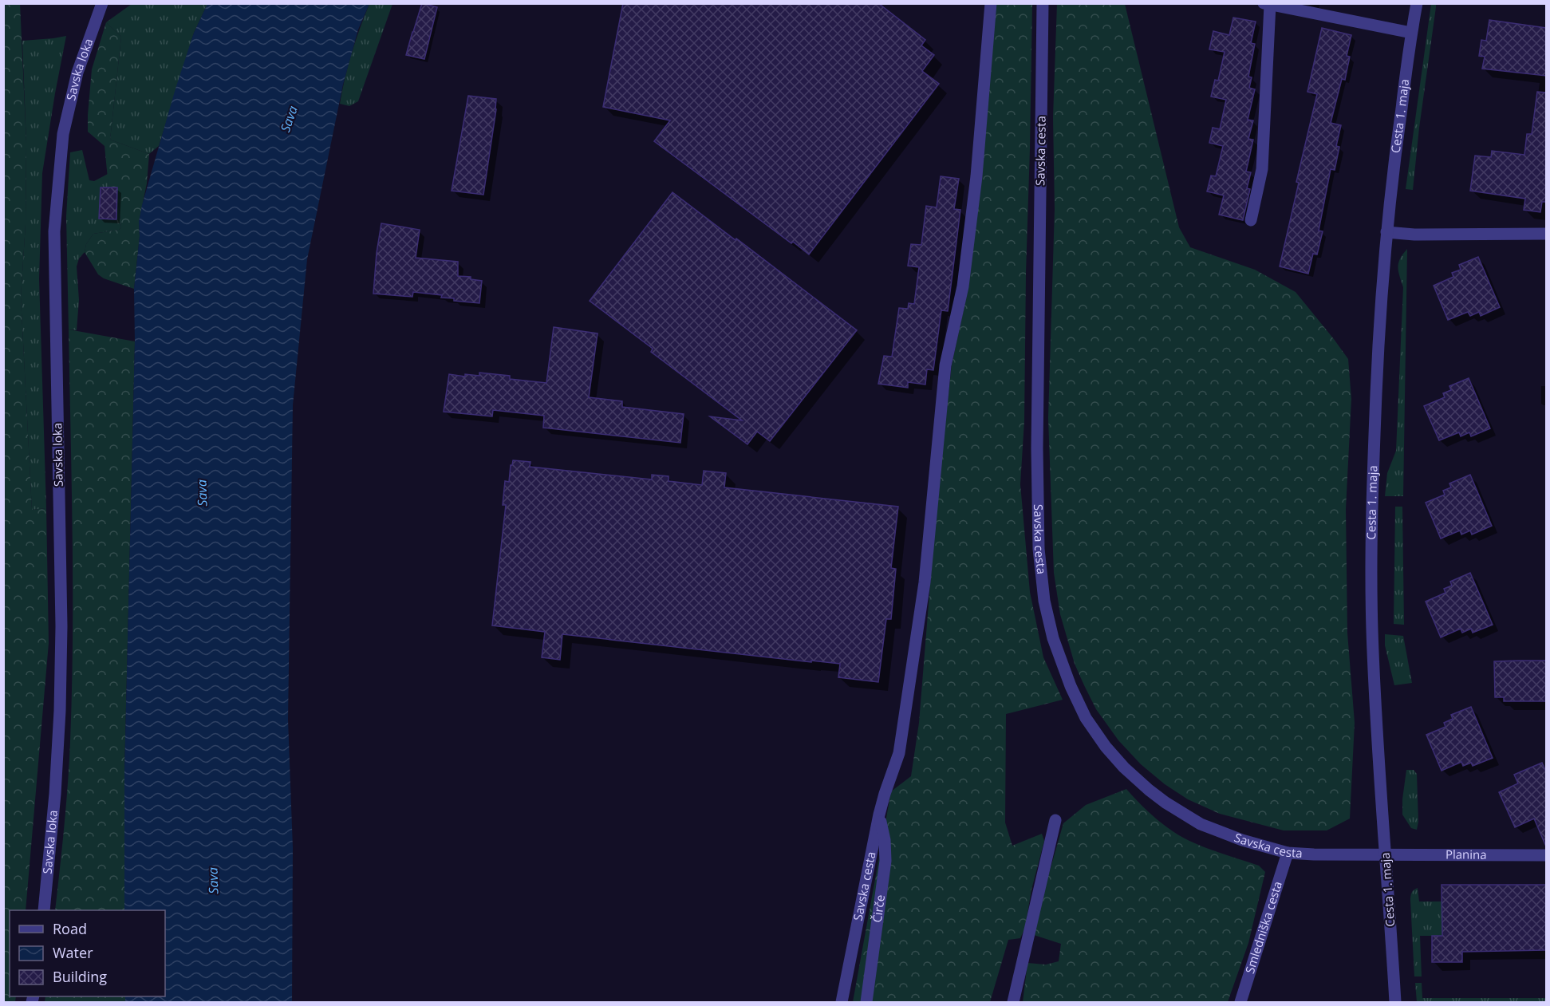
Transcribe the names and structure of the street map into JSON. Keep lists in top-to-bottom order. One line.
{"streets":{"street":["Savska loka","Cesta 1. maja","Savska cesta","Planina","Čirče","Smledniška cesta"]},"crossings":[["Cesta 1. maja","Savska cesta"],["Cesta 1. maja","Planina"],["Savska cesta","Planina"],["Savska cesta","Čirče"],["Savska cesta","Smledniška cesta"]],"water":["Sava"],"legend":["Road","Water","Building"]}
